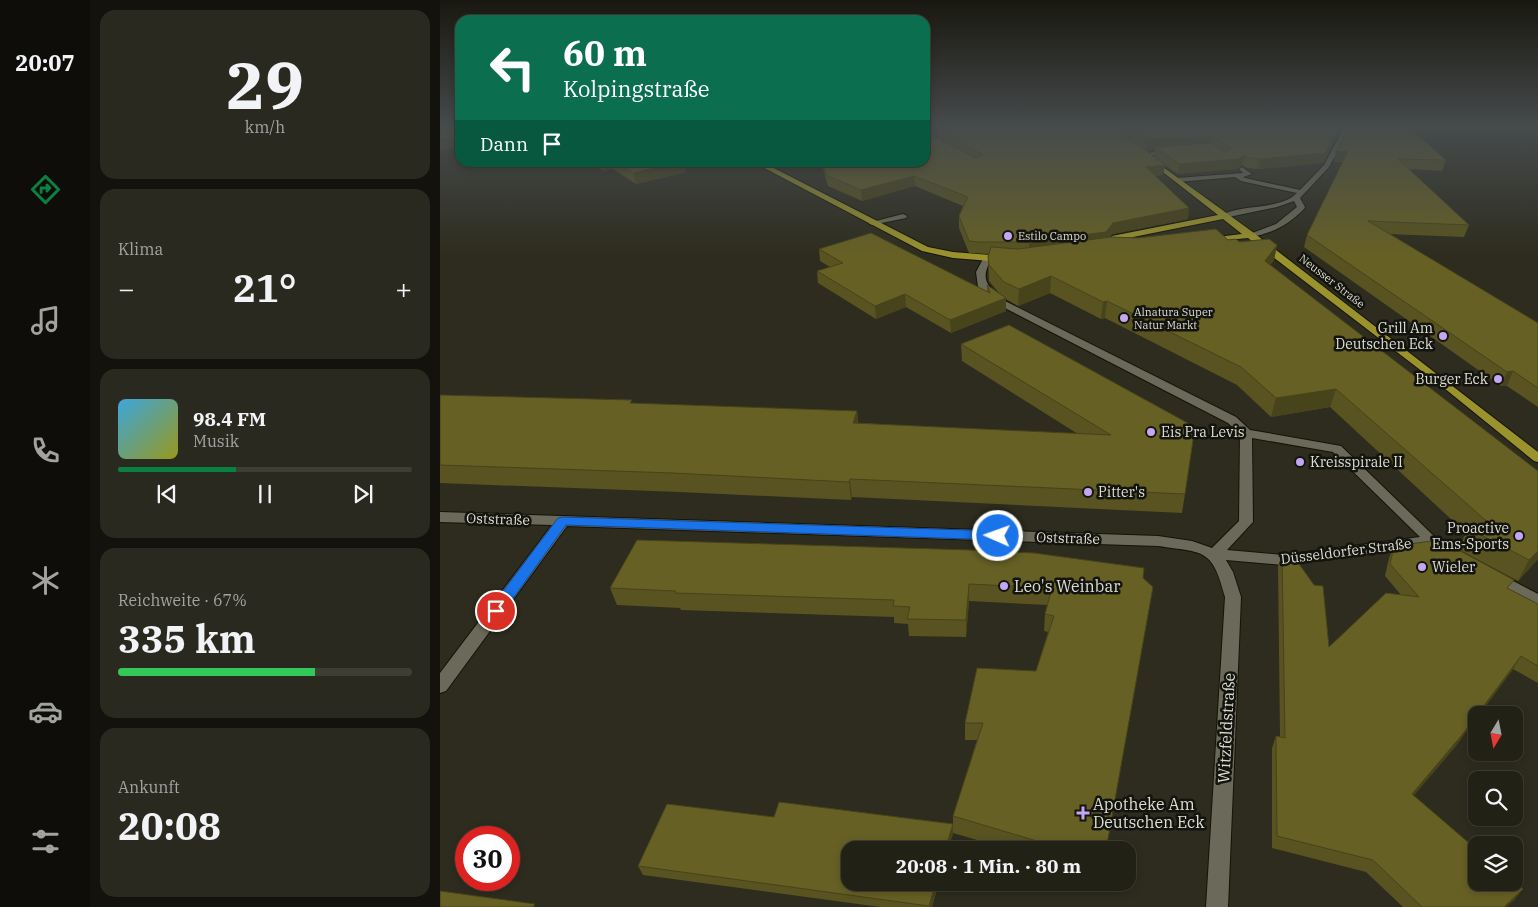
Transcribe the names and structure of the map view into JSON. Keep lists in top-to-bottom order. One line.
{"streets":{"main road":["Neusser Straße"],"street":["Oststraße","Düsseldorfer Straße","Witzfeldstraße"]},"crossings":[["Oststraße","Düsseldorfer Straße"],["Oststraße","Witzfeldstraße"],["Düsseldorfer Straße","Witzfeldstraße"]],"places":{"other":["Estilo Campo","Alnatura Super Natur Markt","Grill Am Deutschen Eck","Burger Eck","Eis Pra Levis","Kreisspirale II","Pitter's","Proactive Ems-Sports","Wieler","Leo's Weinbar"],"health":["Apotheke Am Deutschen Eck"]},"north":"bottom","page":{"tabs":"20:07","tile":[["29","km/h"],"Klima",["Reichweite · 67%","335 km"],["Ankunft","20:08"]],"turn":["60 m","Kolpingstraße"],"then":"Dann","heat":["−","21°","+"],"song":["98.4 FM","Musik"],"limit":"30","trip":"20:08 · 1 Min. · 80 m"}}
